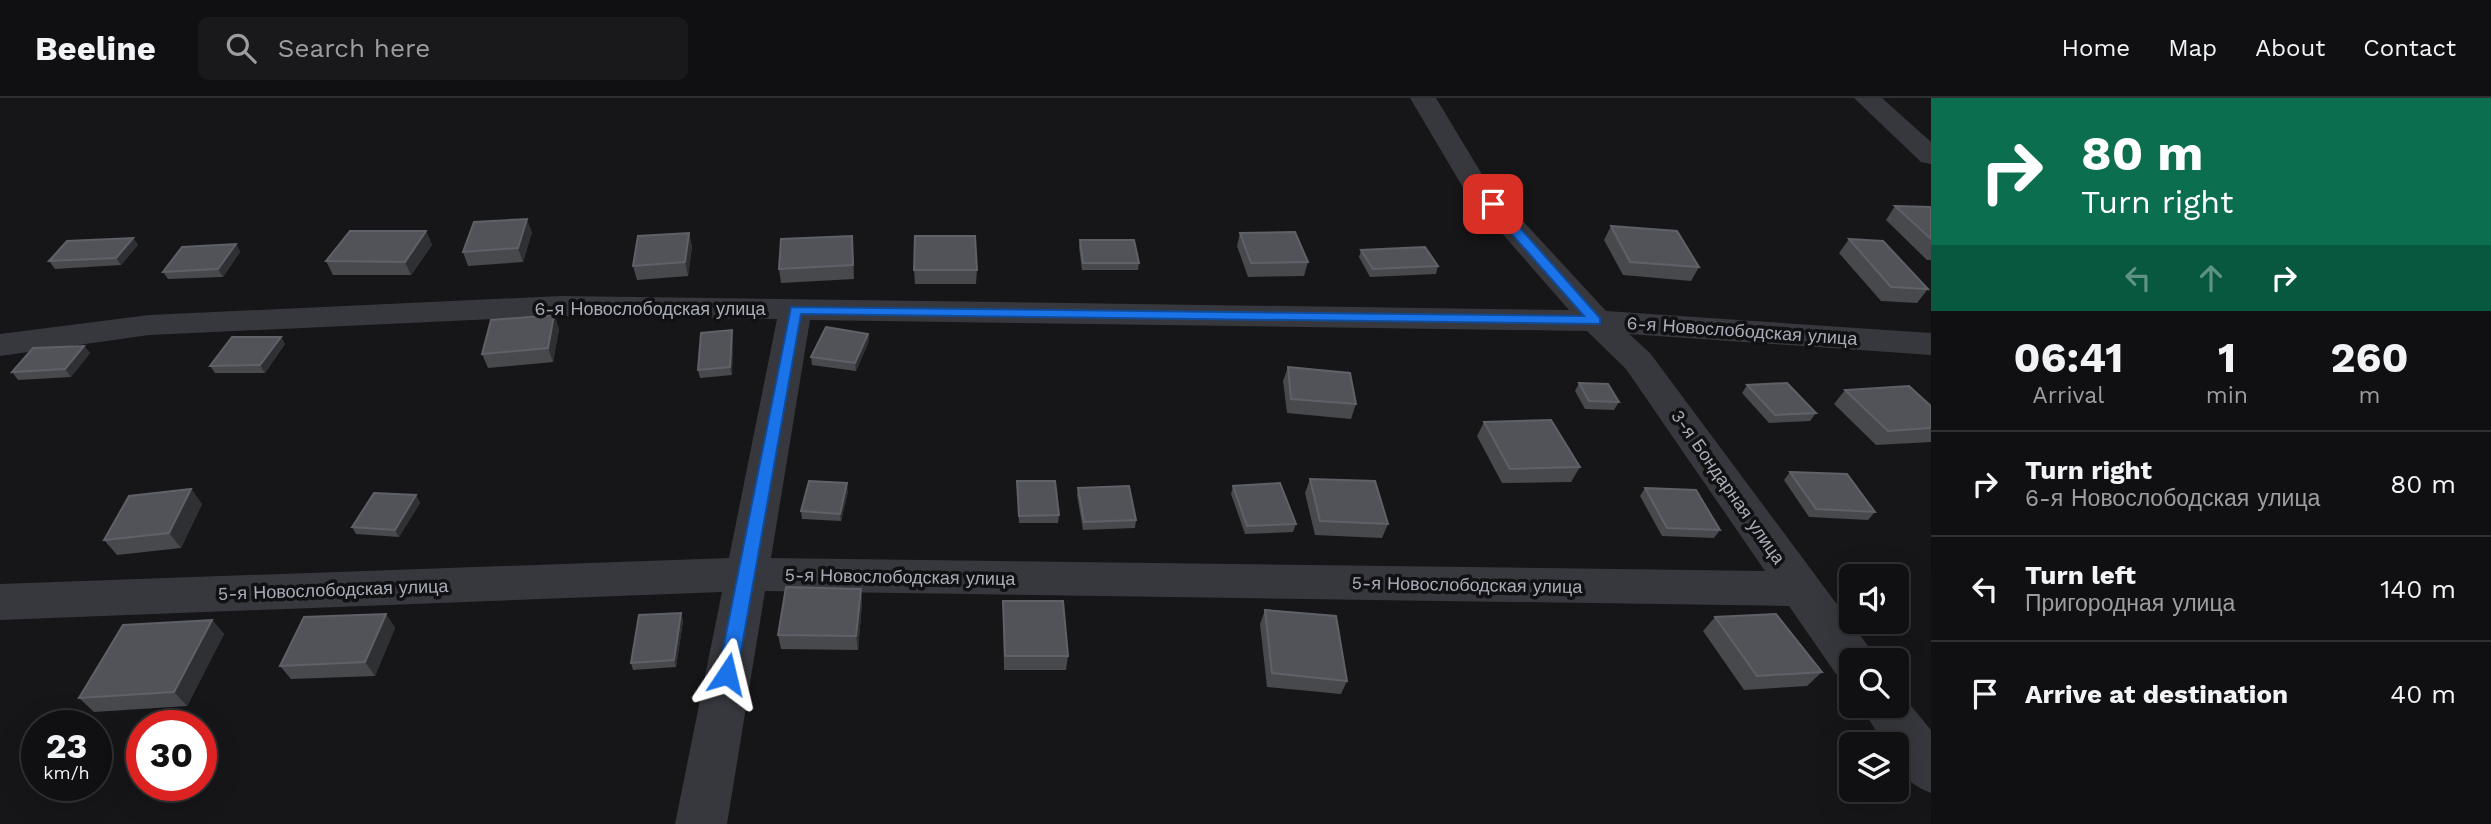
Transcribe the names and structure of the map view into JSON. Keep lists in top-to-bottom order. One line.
{"streets":{"street":["6-я Новослободская улица","3-я Бондарная улица","5-я Новослободская улица"]},"crossings":[["6-я Новослободская улица","3-я Бондарная улица"],["3-я Бондарная улица","5-я Новослободская улица"]],"page":{"header":"Beeline","search":"Search here","nav":["Home","Map","About","Contact"],"turn":["80 m","Turn right"],"eta":["06:41","Arrival","1","min","260","m"],"list":[{"name":"Turn right","note":"6-я Новослободская улица","value":"80 m"},{"name":"Turn left","note":"Пригородная улица","value":"140 m"},{"name":"Arrive at destination","value":"40 m"}],"speed":"23 km/h","limit":"30"}}
